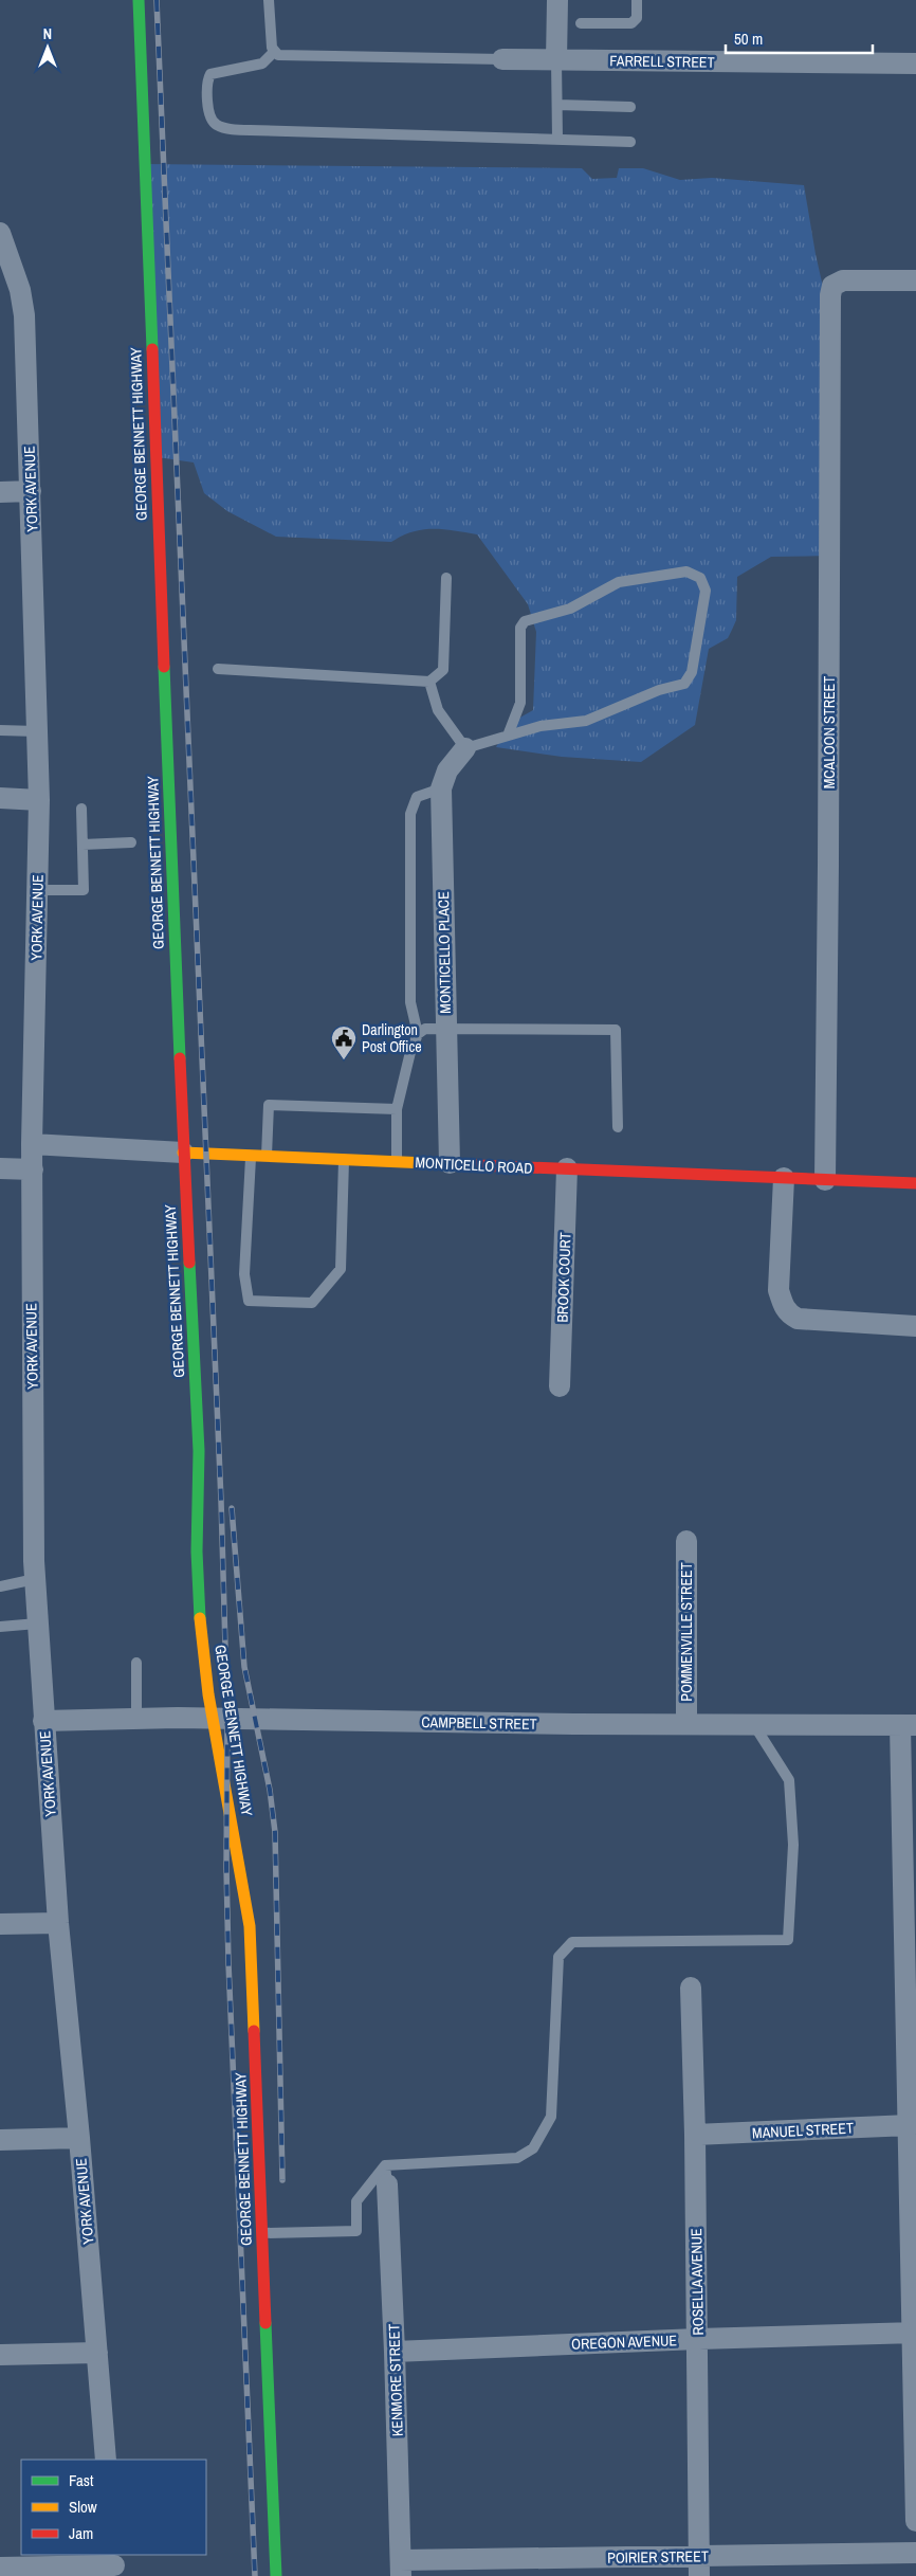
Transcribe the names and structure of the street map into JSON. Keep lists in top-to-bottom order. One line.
{"streets":{"main road":["GEORGE BENNETT HIGHWAY","MONTICELLO ROAD"],"street":["FARRELL STREET","YORK AVENUE","MCALOON STREET","MONTICELLO PLACE","BROOK COURT","POMMENVILLE STREET","CAMPBELL STREET","MANUEL STREET","ROSELLA AVENUE","OREGON AVENUE","KENMORE STREET","POIRIER STREET"]},"crossings":[["GEORGE BENNETT HIGHWAY","MONTICELLO ROAD"],["GEORGE BENNETT HIGHWAY","CAMPBELL STREET"],["YORK AVENUE","MONTICELLO ROAD"],["YORK AVENUE","CAMPBELL STREET"],["MCALOON STREET","MONTICELLO ROAD"],["MONTICELLO PLACE","MONTICELLO ROAD"],["MONTICELLO ROAD","BROOK COURT"],["POMMENVILLE STREET","CAMPBELL STREET"],["MANUEL STREET","ROSELLA AVENUE"],["ROSELLA AVENUE","OREGON AVENUE"],["ROSELLA AVENUE","POIRIER STREET"],["OREGON AVENUE","KENMORE STREET"],["KENMORE STREET","POIRIER STREET"]],"places":{"public building":["Darlington Post Office"]},"legend":["Fast","Slow","Jam"],"scale_bar":"50 m","north":"top"}
